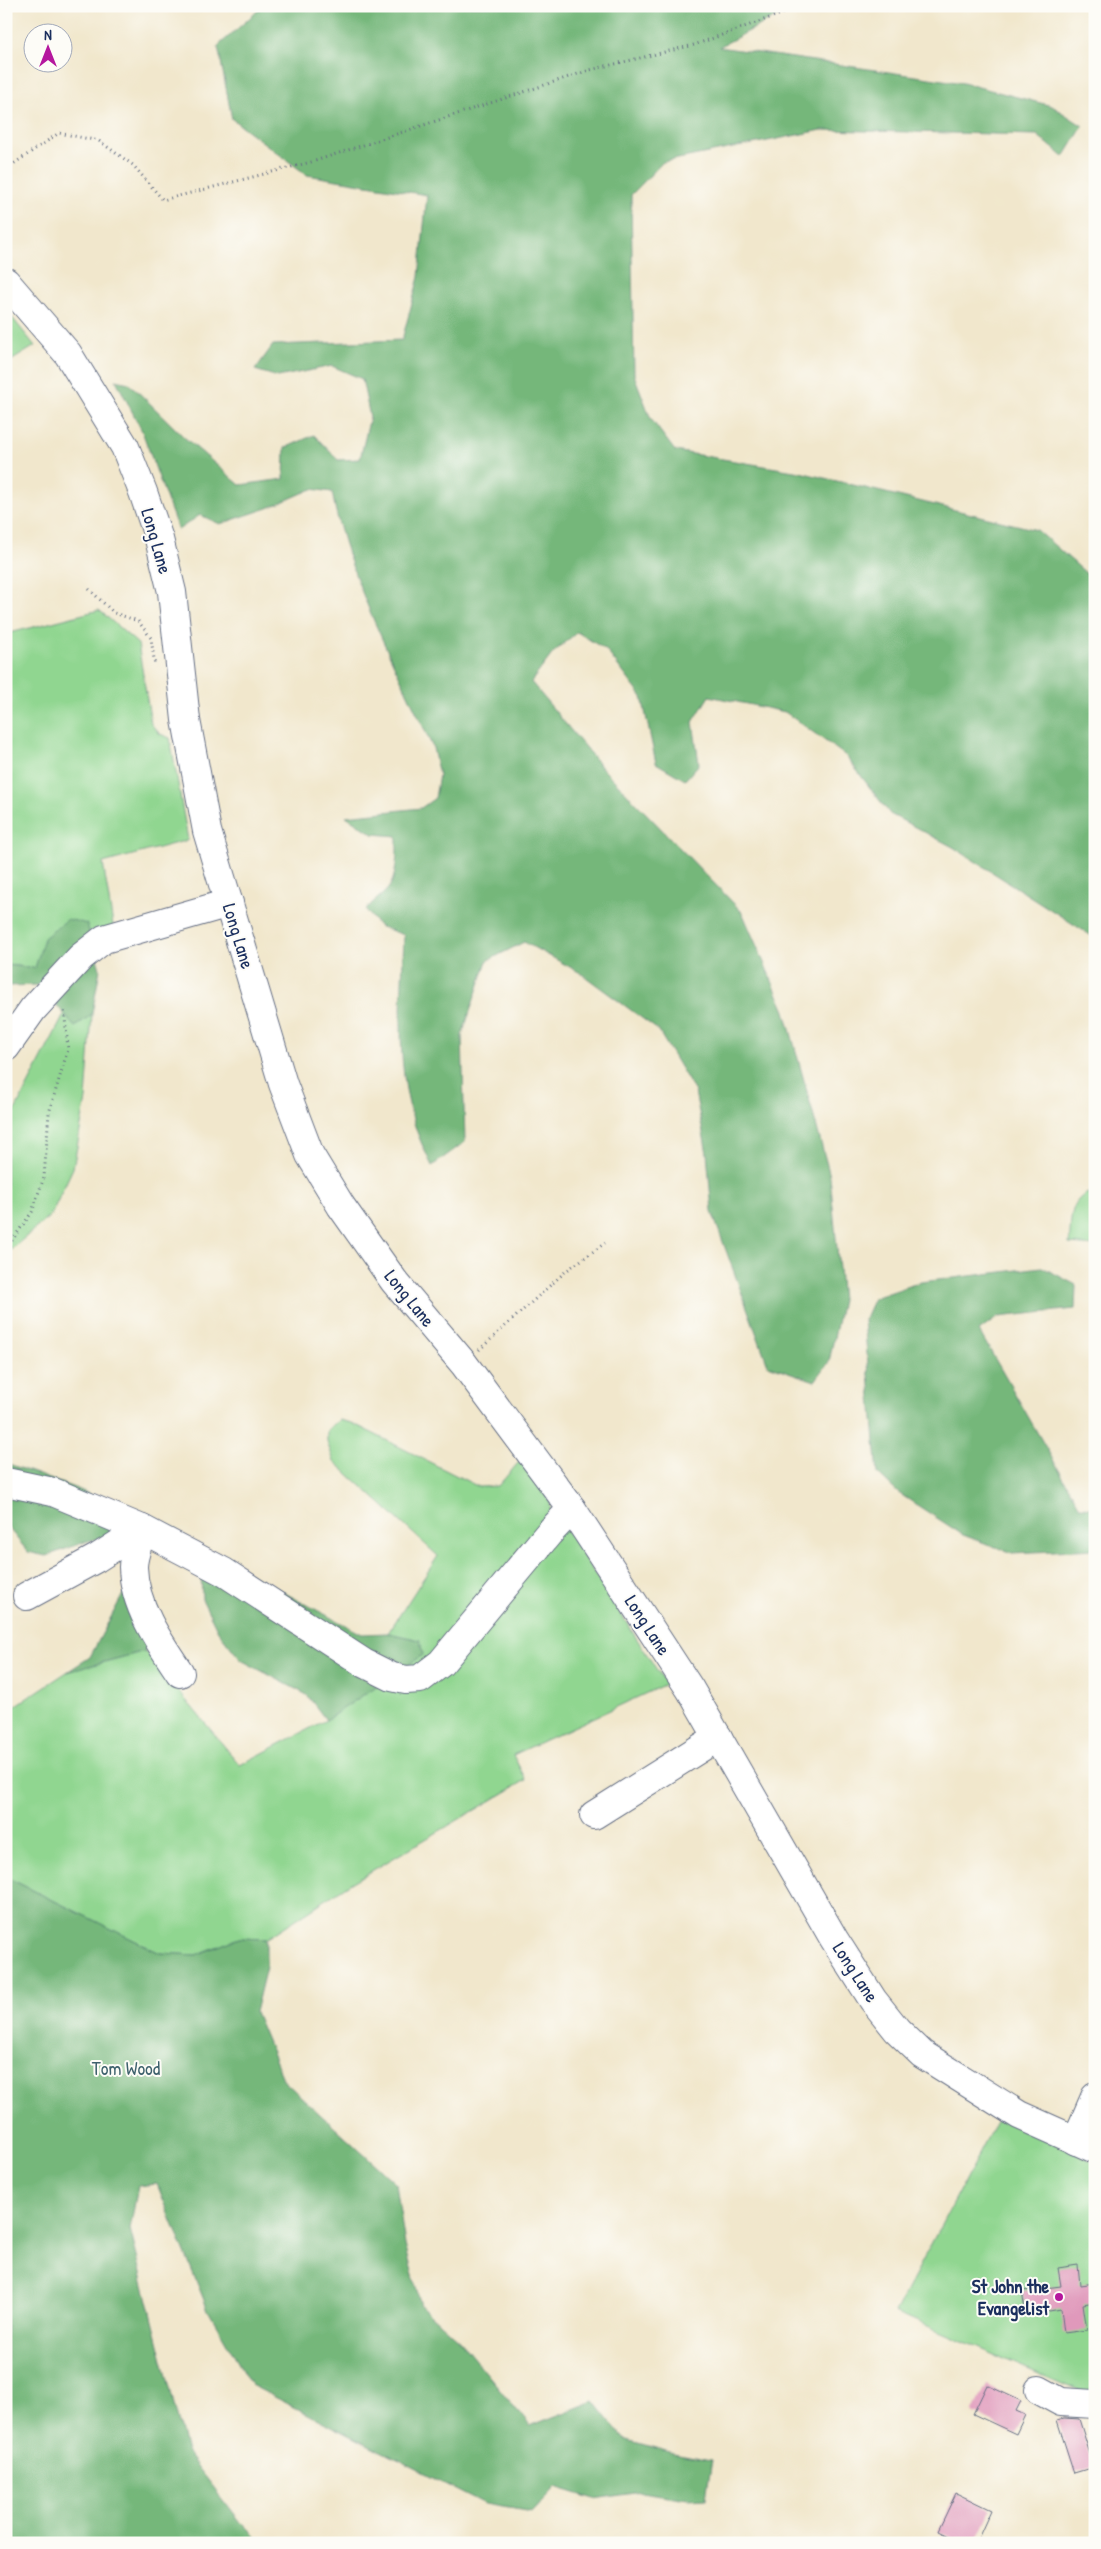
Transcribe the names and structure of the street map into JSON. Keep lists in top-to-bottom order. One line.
{"streets":{"street":["Long Lane"]},"parks":["Tom Wood"],"places":["St John the Evangelist"],"north":"top"}
